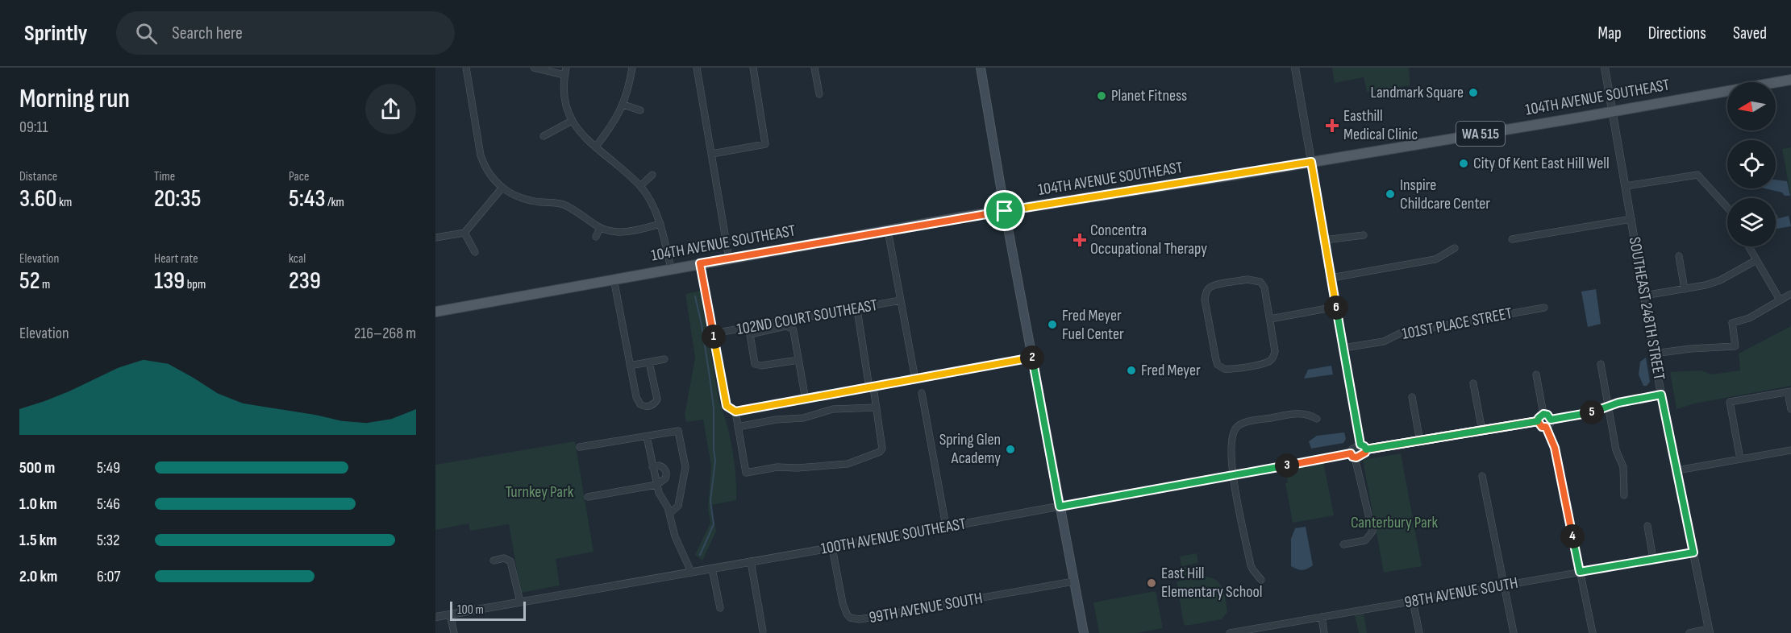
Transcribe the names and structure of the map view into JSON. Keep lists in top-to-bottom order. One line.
{"streets":{"main road":["104TH AVENUE SOUTHEAST","WA 515"],"street":["SOUTHEAST 248TH STREET","102ND COURT SOUTHEAST","101ST PLACE STREET","100TH AVENUE SOUTHEAST","98TH AVENUE SOUTH","99TH AVENUE SOUTH"]},"crossings":[["104TH AVENUE SOUTHEAST","SOUTHEAST 248TH STREET"],["SOUTHEAST 248TH STREET","98TH AVENUE SOUTH"],["100TH AVENUE SOUTHEAST","99TH AVENUE SOUTH"]],"parks":["Turnkey Park","Canterbury Park"],"places":{"other":["Landmark Square","Planet Fitness","City Of Kent East Hill Well","Inspire Childcare Center","Fred Meyer Fuel Center","Fred Meyer","Spring Glen Academy","East Hill Elementary School"],"health":["Easthill Medical Clinic","Concentra Occupational Therapy"]},"scale_bar":"100 m","north":"left","page":{"header":"Sprintly","search":"Search here","nav":["Map","Directions","Saved"],"heading":["Morning run","09:11"],"stats":[["Distance","3.60 km"],["Time","20:35"],["Pace","5:43 /km"],["Elevation","52 m"],["Heart rate","139 bpm"],["kcal","239"]],"pins":["6","1","2","5","3","4"],"chart":["Elevation","216–268 m"],"list":[{"name":"500 m","note":"5:49"},{"name":"1.0 km","note":"5:46"},{"name":"1.5 km","note":"5:32"},{"name":"2.0 km","note":"6:07"}],"scale":"100 m"}}
